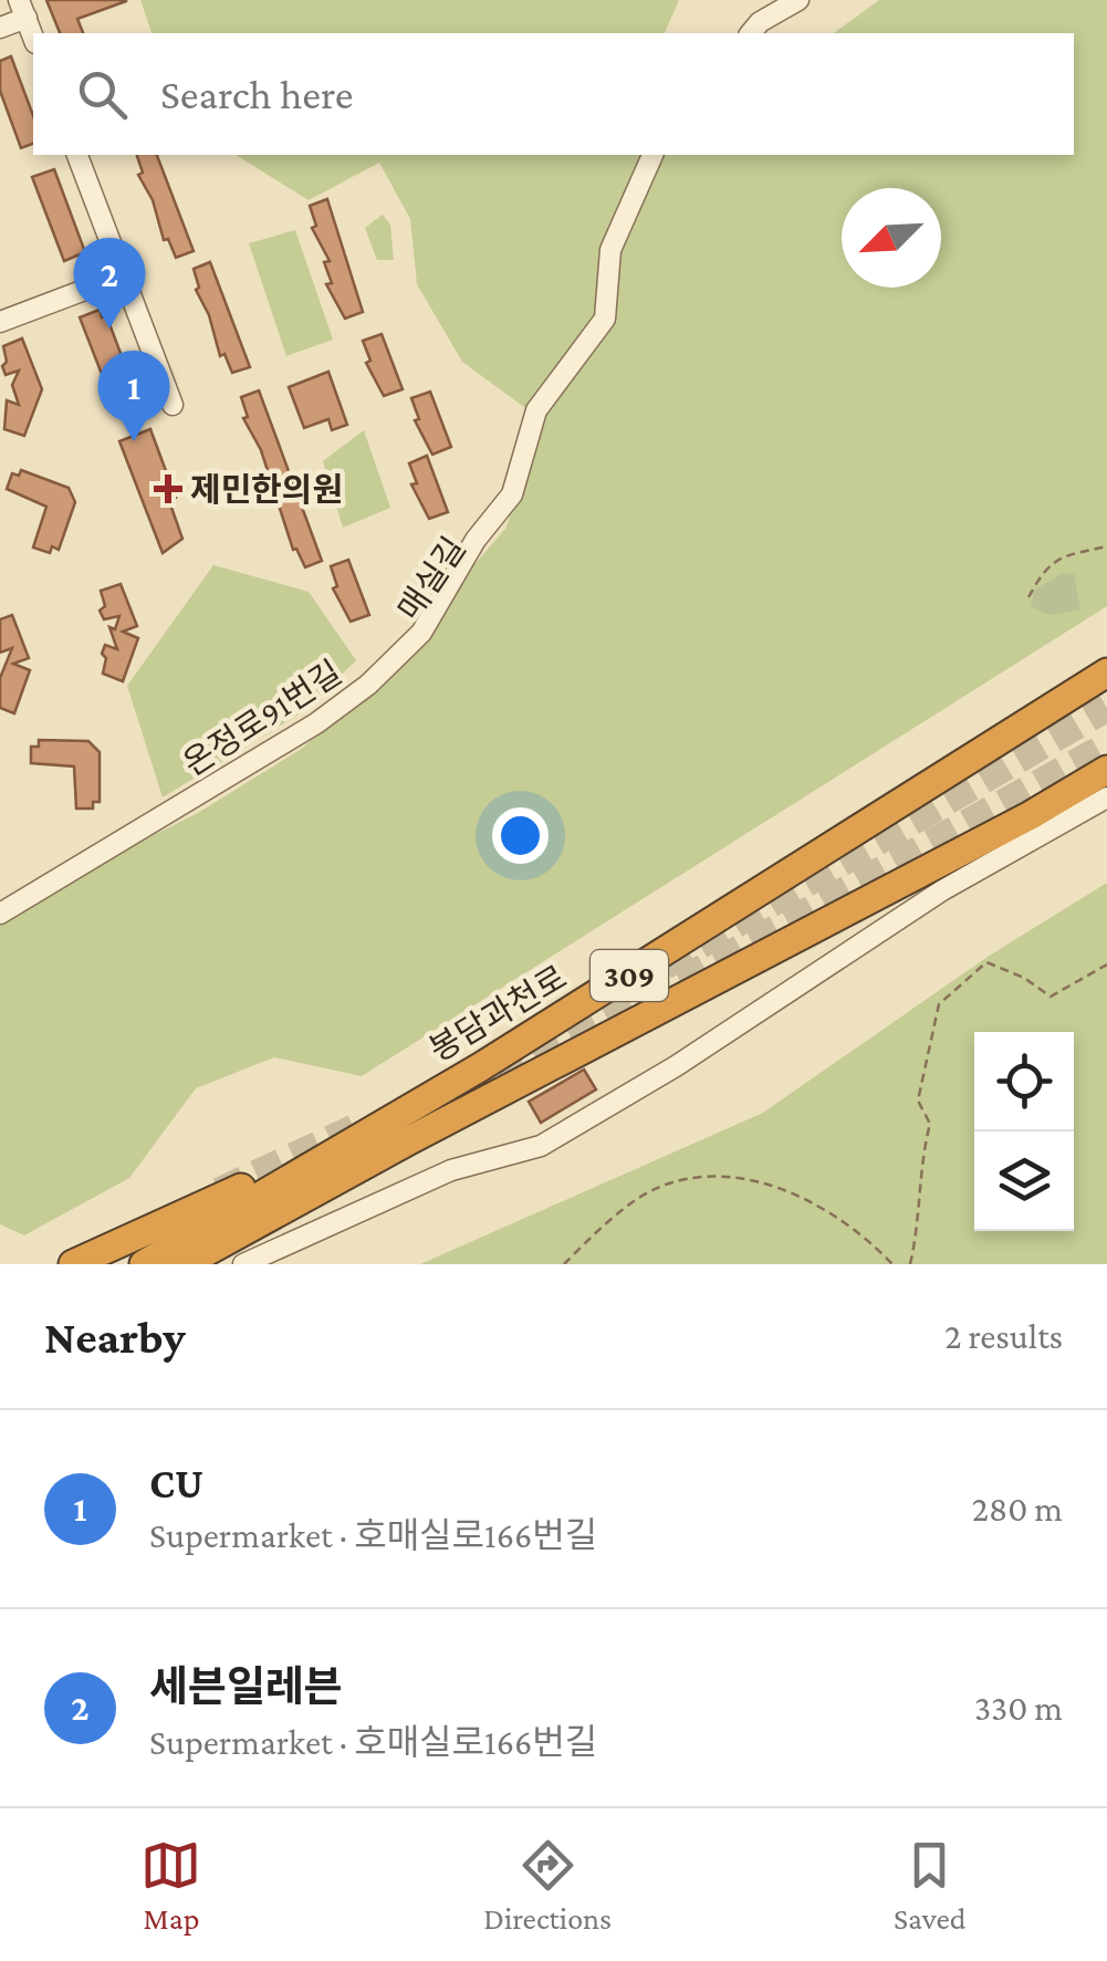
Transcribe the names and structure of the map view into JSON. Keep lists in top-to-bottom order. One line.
{"streets":{"highway":["309","봉담과천로"],"street":["온정로91번길"]},"places":{"health":["제민한의원"]},"north":"bottom left","page":{"search":"Search here","pins":["2","1"],"heading":["Nearby","2 results"],"list":[{"mark":"1","name":"CU","note":"Supermarket · 호매실로166번길","value":"280 m"},{"mark":"2","name":"세븐일레븐","note":"Supermarket · 호매실로166번길","value":"330 m"}],"nav":["Map","Directions","Saved"]}}
